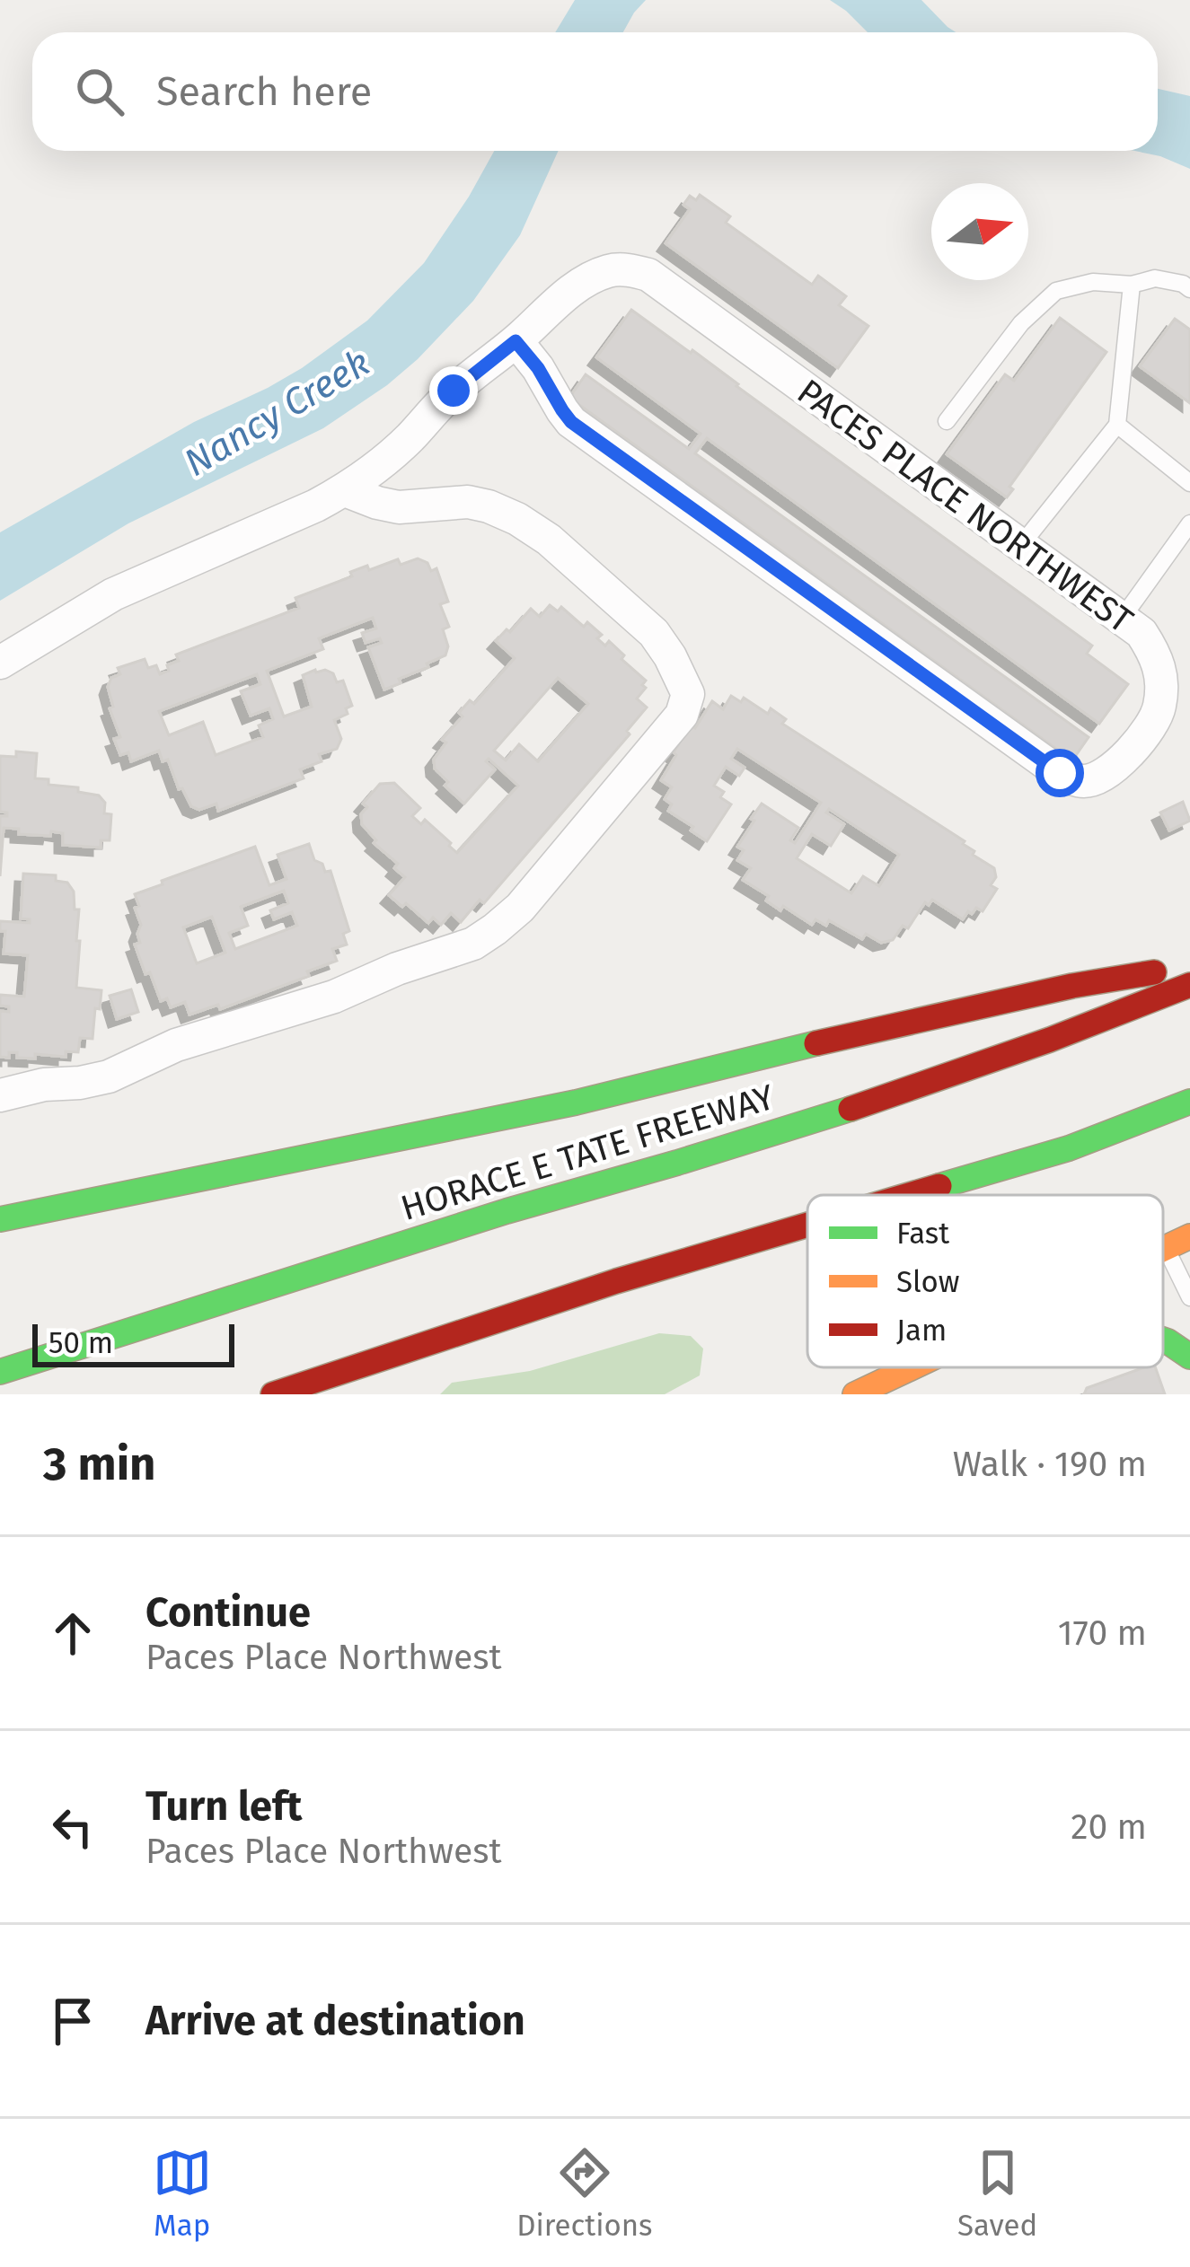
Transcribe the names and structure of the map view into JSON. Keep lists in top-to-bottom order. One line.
{"streets":{"main road":["HORACE E TATE FREEWAY"],"street":["PACES PLACE NORTHWEST"]},"water":["Nancy Creek"],"legend":["Fast","Slow","Jam"],"scale_bar":"50 m","north":"right","page":{"search":"Search here","scale":"50 m","heading":["3 min","Walk · 190 m"],"list":[["Continue","Paces Place Northwest","170 m"],["Turn left","Paces Place Northwest","20 m"],"Arrive at destination"],"nav":["Map","Directions","Saved"]}}
